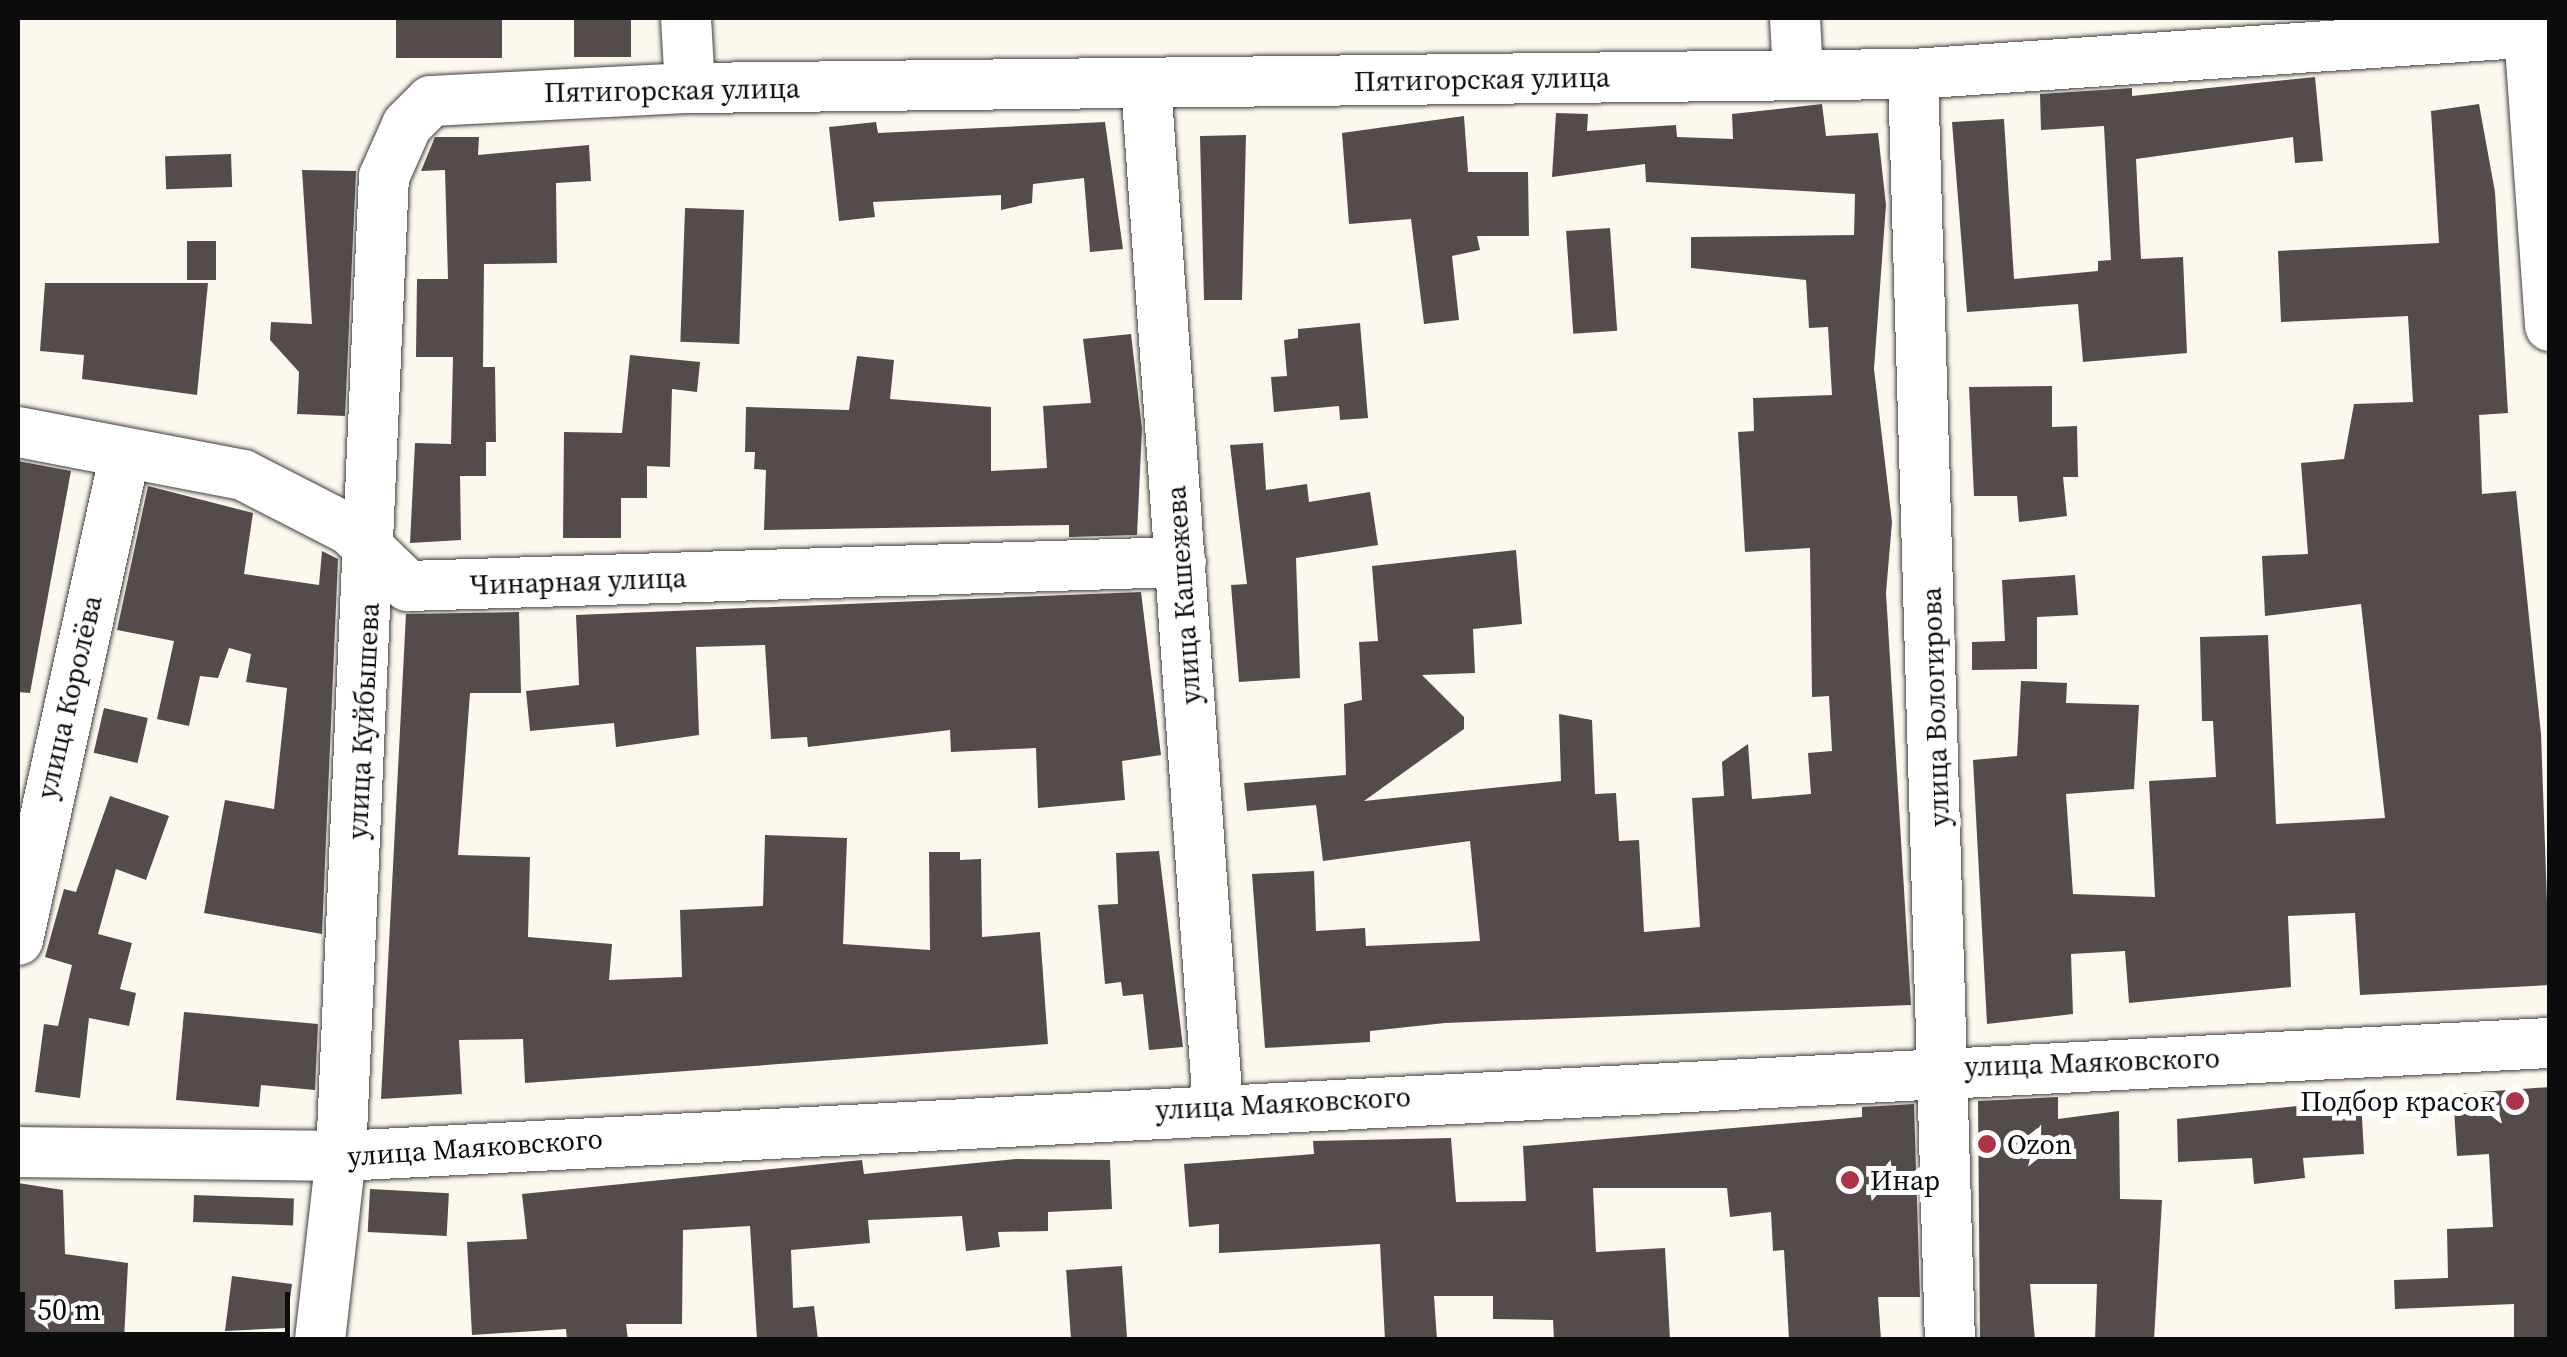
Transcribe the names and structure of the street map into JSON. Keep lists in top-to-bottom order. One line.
{"streets":{"street":["Пятигорская улица","Чинарная улица","улица Кашежева","улица Королёва","улица Вологирова","улица Куйбышева","улица Маяковского"]},"crossings":[["Пятигорская улица","улица Кашежева"],["Пятигорская улица","улица Вологирова"],["Пятигорская улица","улица Куйбышева"],["Чинарная улица","улица Кашежева"],["Чинарная улица","улица Королёва"],["Чинарная улица","улица Куйбышева"],["улица Кашежева","улица Маяковского"],["улица Вологирова","улица Маяковского"],["улица Куйбышева","улица Маяковского"]],"places":["Подбор красок","Ozon","Инар"],"scale_bar":"50 m"}
